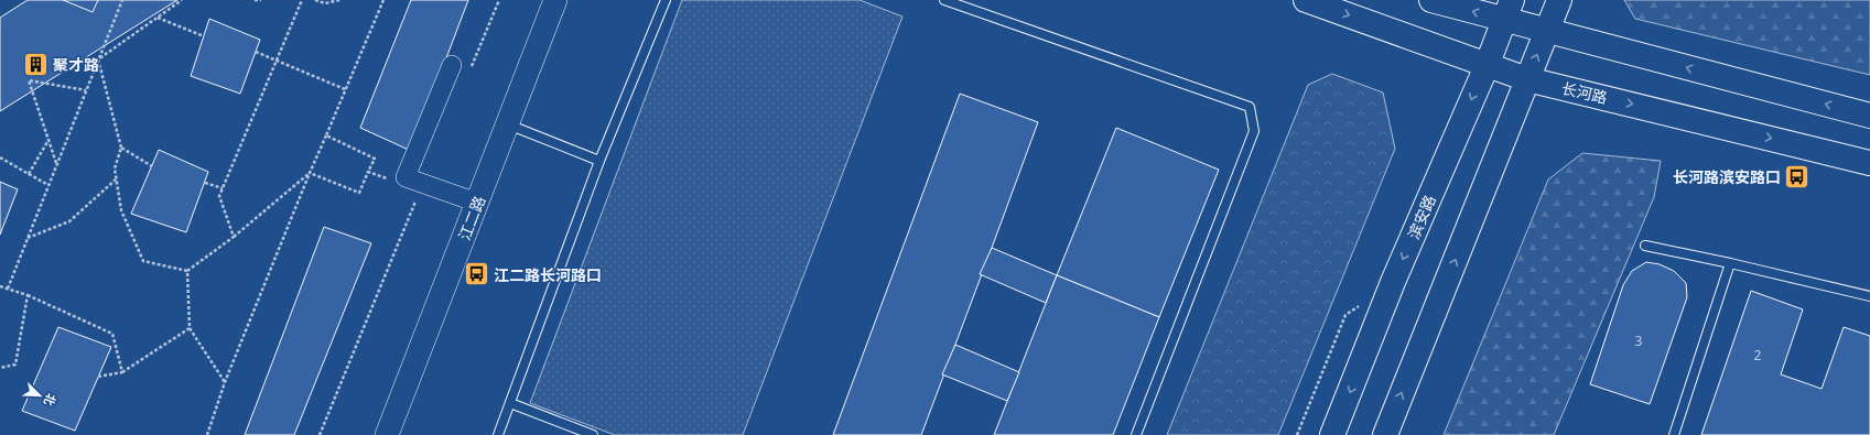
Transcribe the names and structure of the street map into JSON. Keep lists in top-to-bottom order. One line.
{"streets":{"main road":["长河路","滨安路"],"street":["江二路"]},"crossings":[["长河路","滨安路"]],"places":{"building":["聚才路"],"bus stop":["长河路滨安路口","江二路长河路口"]},"house_numbers":["3","2"],"north":"bottom right"}
